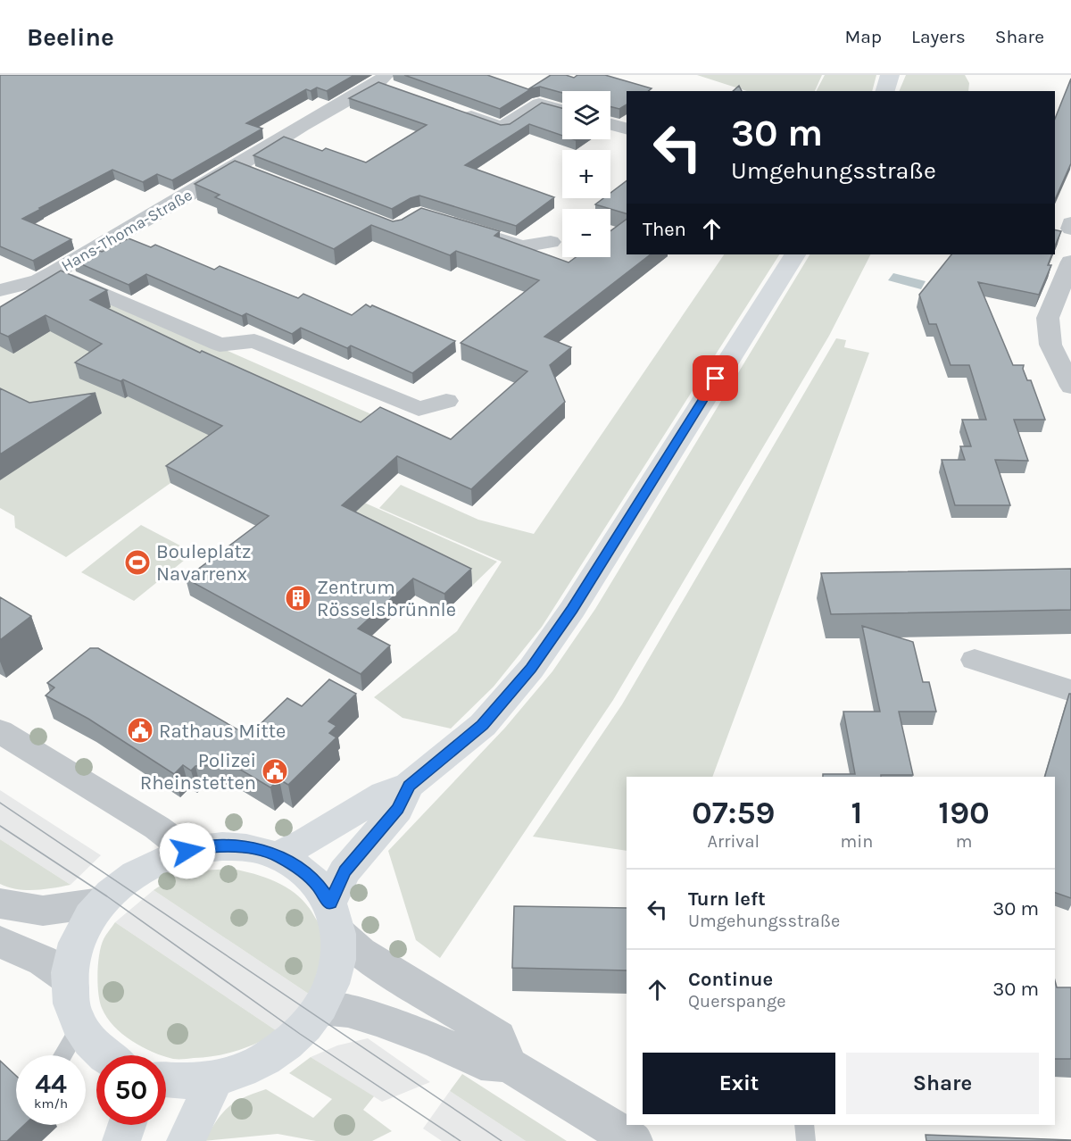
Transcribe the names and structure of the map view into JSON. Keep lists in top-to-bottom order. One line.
{"streets":{"street":["Hans-Thoma-Straße"]},"places":{"sports":["Bouleplatz Navarrenx"],"building":["Zentrum Rösselsbrünnle"],"public building":["Rathaus Mitte","Polizei Rheinstetten"]},"page":{"header":"Beeline","nav":["Map","Layers","Share"],"map_buttons":["+","−"],"turn":["30 m","Umgehungsstraße"],"then":"Then","eta":["07:59","Arrival","1","min","190","m"],"list":[{"name":"Turn left","note":"Umgehungsstraße","value":"30 m"},{"name":"Continue","note":"Querspange","value":"30 m"}],"buttons":["Exit","Share"],"speed":"44 km/h","limit":"50"}}
